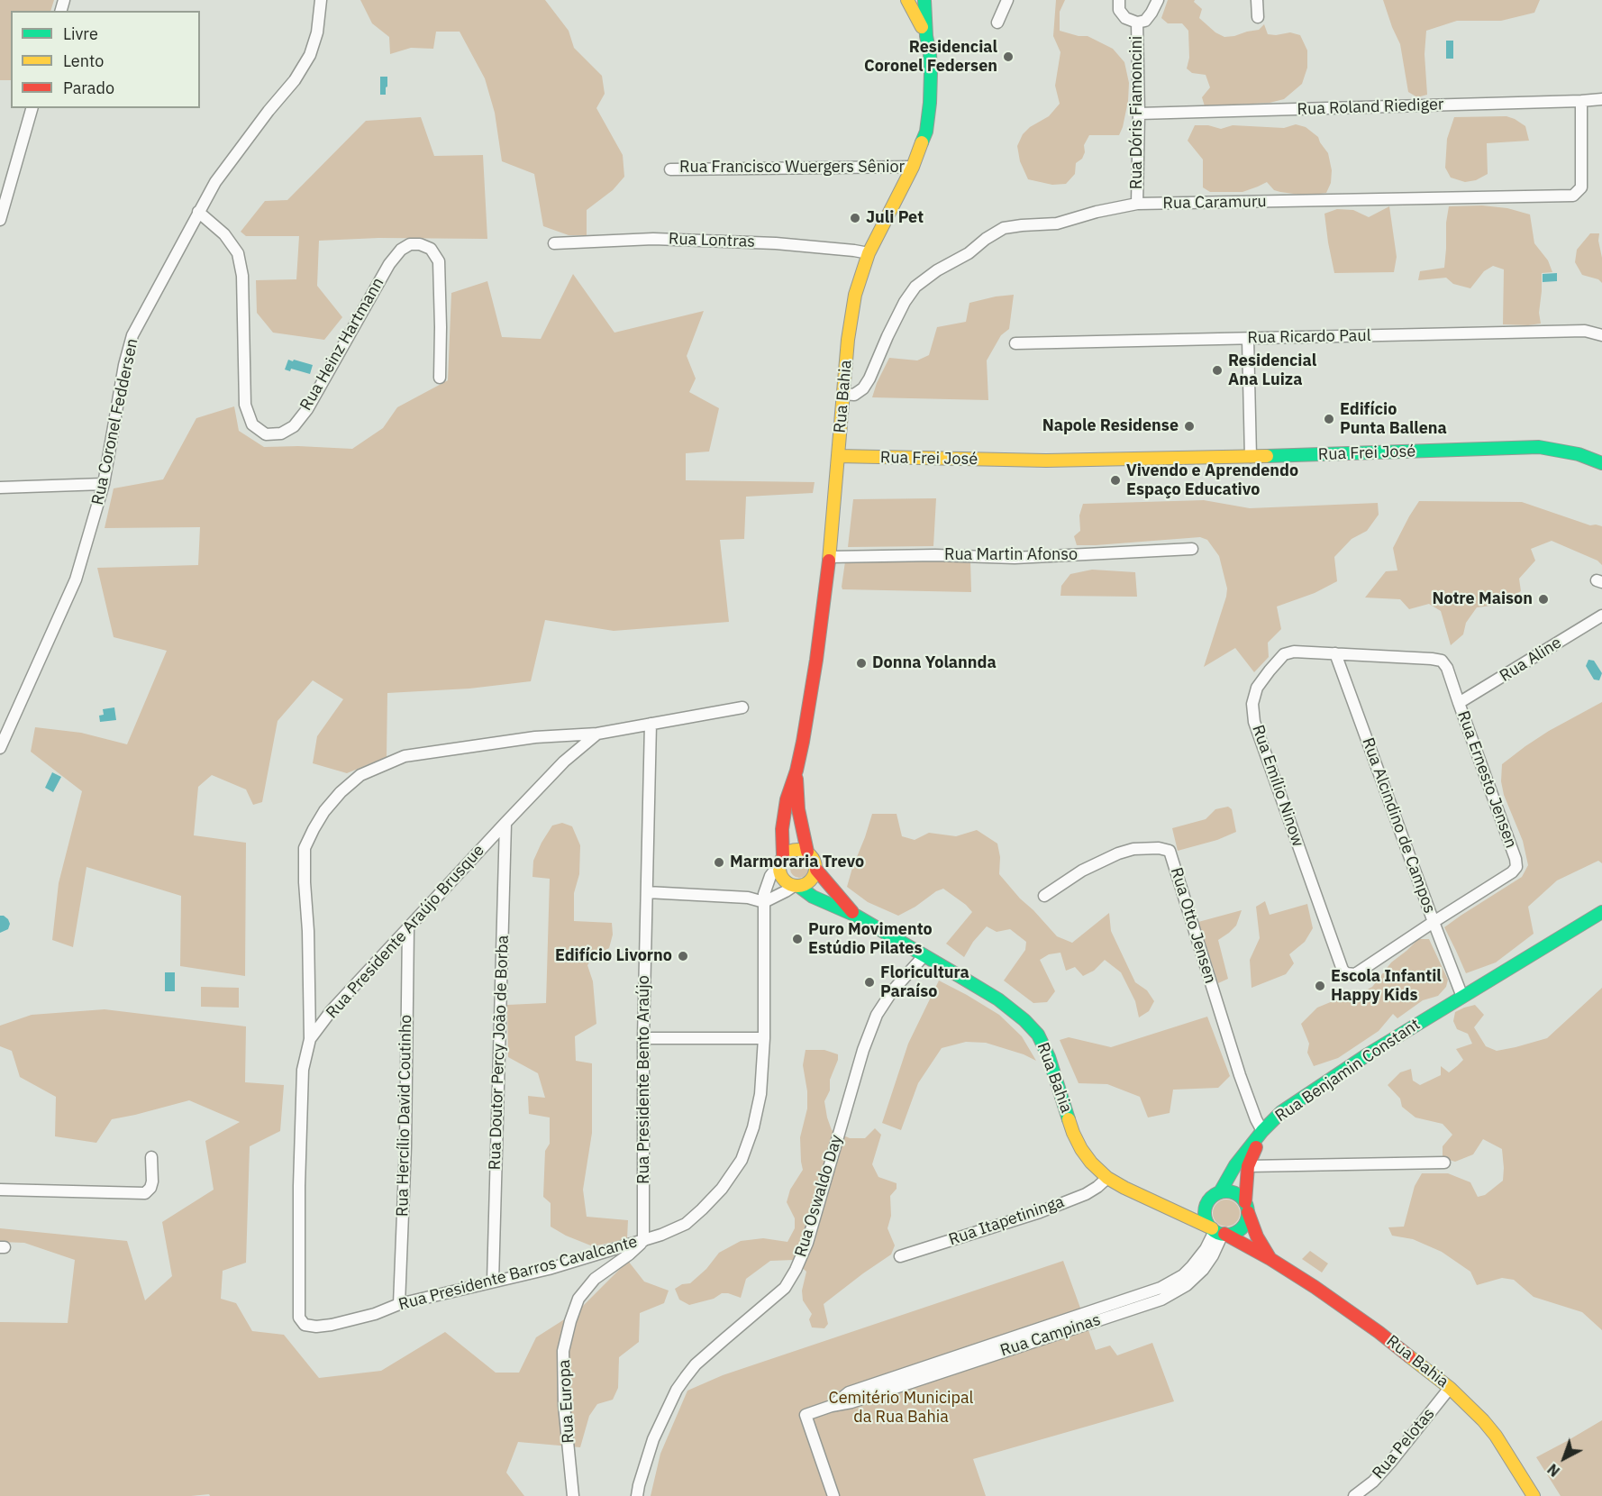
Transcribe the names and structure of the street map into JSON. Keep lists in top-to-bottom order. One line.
{"streets":{"main road":["Rua Bahia","Rua Frei José","Rua Benjamin Constant"],"street":["Rua Roland Riediger","Rua Dóris Fiamoncini","Rua Francisco Wuergers Sênior","Rua Caramuru","Rua Lontras","Rua Ricardo Paul","Rua Heinz Hartmann","Rua Coronel Feddersen","Rua Martin Afonso","Rua Aline","Rua Ernesto Jensen","Rua Emílio Ninow","Rua Alcindino de Campos","Rua Otto Jensen","Rua Presidente Araújo Brusque","Rua Doutor Percy João de Borba","Rua Presidente Bento Araújo","Rua Hercílio David Coutinho","Rua Oswaldo Day","Rua Itapetininga","Rua Presidente Barros Cavalcante","Rua Campinas","Rua Europa","Rua Pelotas"]},"crossings":[["Rua Roland Riediger","Rua Dóris Fiamoncini"],["Rua Roland Riediger","Rua Caramuru"],["Rua Dóris Fiamoncini","Rua Caramuru"],["Rua Francisco Wuergers Sênior","Rua Bahia"],["Rua Caramuru","Rua Bahia"],["Rua Lontras","Rua Bahia"],["Rua Heinz Hartmann","Rua Coronel Feddersen"],["Rua Bahia","Rua Frei José"],["Rua Bahia","Rua Martin Afonso"],["Rua Bahia","Rua Benjamin Constant"],["Rua Bahia","Rua Oswaldo Day"],["Rua Bahia","Rua Itapetininga"],["Rua Bahia","Rua Presidente Barros Cavalcante"],["Rua Bahia","Rua Campinas"],["Rua Bahia","Rua Pelotas"],["Rua Aline","Rua Ernesto Jensen"],["Rua Ernesto Jensen","Rua Emílio Ninow"],["Rua Ernesto Jensen","Rua Alcindino de Campos"],["Rua Emílio Ninow","Rua Alcindino de Campos"],["Rua Alcindino de Campos","Rua Benjamin Constant"],["Rua Otto Jensen","Rua Benjamin Constant"],["Rua Presidente Araújo Brusque","Rua Doutor Percy João de Borba"],["Rua Presidente Araújo Brusque","Rua Presidente Bento Araújo"],["Rua Presidente Araújo Brusque","Rua Hercílio David Coutinho"],["Rua Presidente Araújo Brusque","Rua Presidente Barros Cavalcante"],["Rua Doutor Percy João de Borba","Rua Presidente Barros Cavalcante"],["Rua Benjamin Constant","Rua Campinas"],["Rua Presidente Bento Araújo","Rua Presidente Barros Cavalcante"],["Rua Presidente Bento Araújo","Rua Europa"],["Rua Hercílio David Coutinho","Rua Presidente Barros Cavalcante"],["Rua Presidente Barros Cavalcante","Rua Europa"]],"parks":["Cemitério Municipal da Rua Bahia"],"places":["Residencial Coronel Federsen","Juli Pet","Residencial Ana Luiza","Edifício Punta Ballena","Napole Residense","Vivendo e Aprendendo Espaço Educativo","Notre Maison","Donna Yolannda","Marmoraria Trevo","Puro Movimento Estúdio Pilates","Edifício Livorno","Floricultura Paraíso","Escola Infantil Happy Kids"],"legend":["Livre","Lento","Parado"],"north":"bottom left"}
